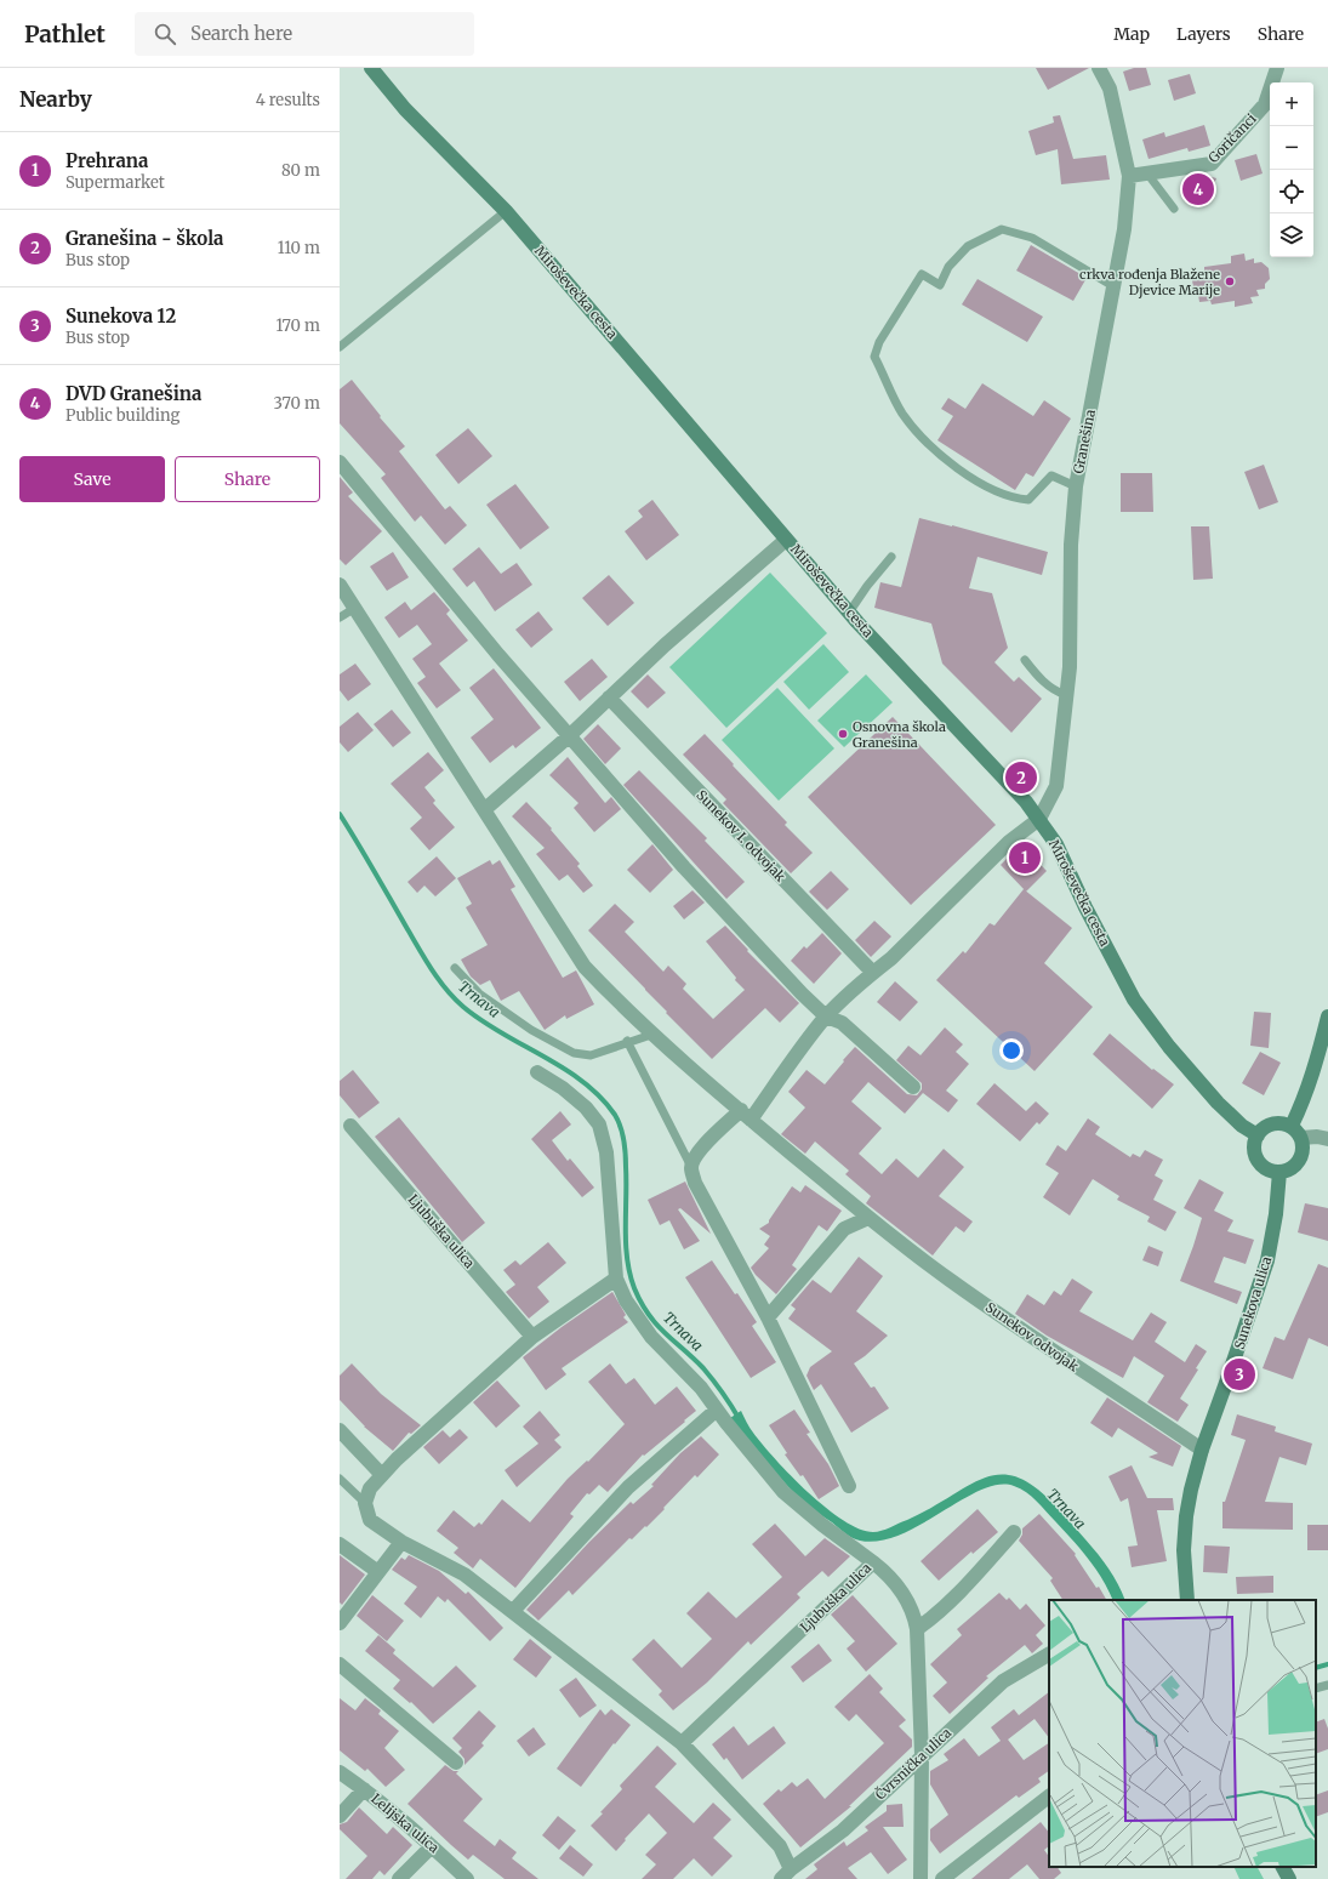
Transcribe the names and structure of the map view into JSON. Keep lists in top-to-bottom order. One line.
{"streets":{"main road":["Miroševečka cesta","Sunekova ulica"],"street":["Goričanci","Granešina","Sunekov I. odvojak","Ljubuška ulica","Sunekov odvojak","Čvrsnička ulica","Lelijska ulica"]},"crossings":[["Goričanci","Granešina"],["Miroševečka cesta","Granešina"],["Miroševečka cesta","Sunekova ulica"],["Sunekova ulica","Sunekov odvojak"]],"water":["Trnava"],"places":["crkva rođenja Blažene Djevice Marije","Osnovna škola Granešina"],"page":{"header":"Pathlet","search":"Search here","nav":["Map","Layers","Share"],"heading":["Nearby","4 results"],"map_buttons":["+","−"],"list":[{"mark":"1","name":"Prehrana","note":"Supermarket","value":"80 m"},{"mark":"2","name":"Granešina - škola","note":"Bus stop","value":"110 m"},{"mark":"3","name":"Sunekova 12","note":"Bus stop","value":"170 m"},{"mark":"4","name":"DVD Granešina","note":"Public building","value":"370 m"}],"pins":["4","2","1","3"],"buttons":["Save","Share"]}}
